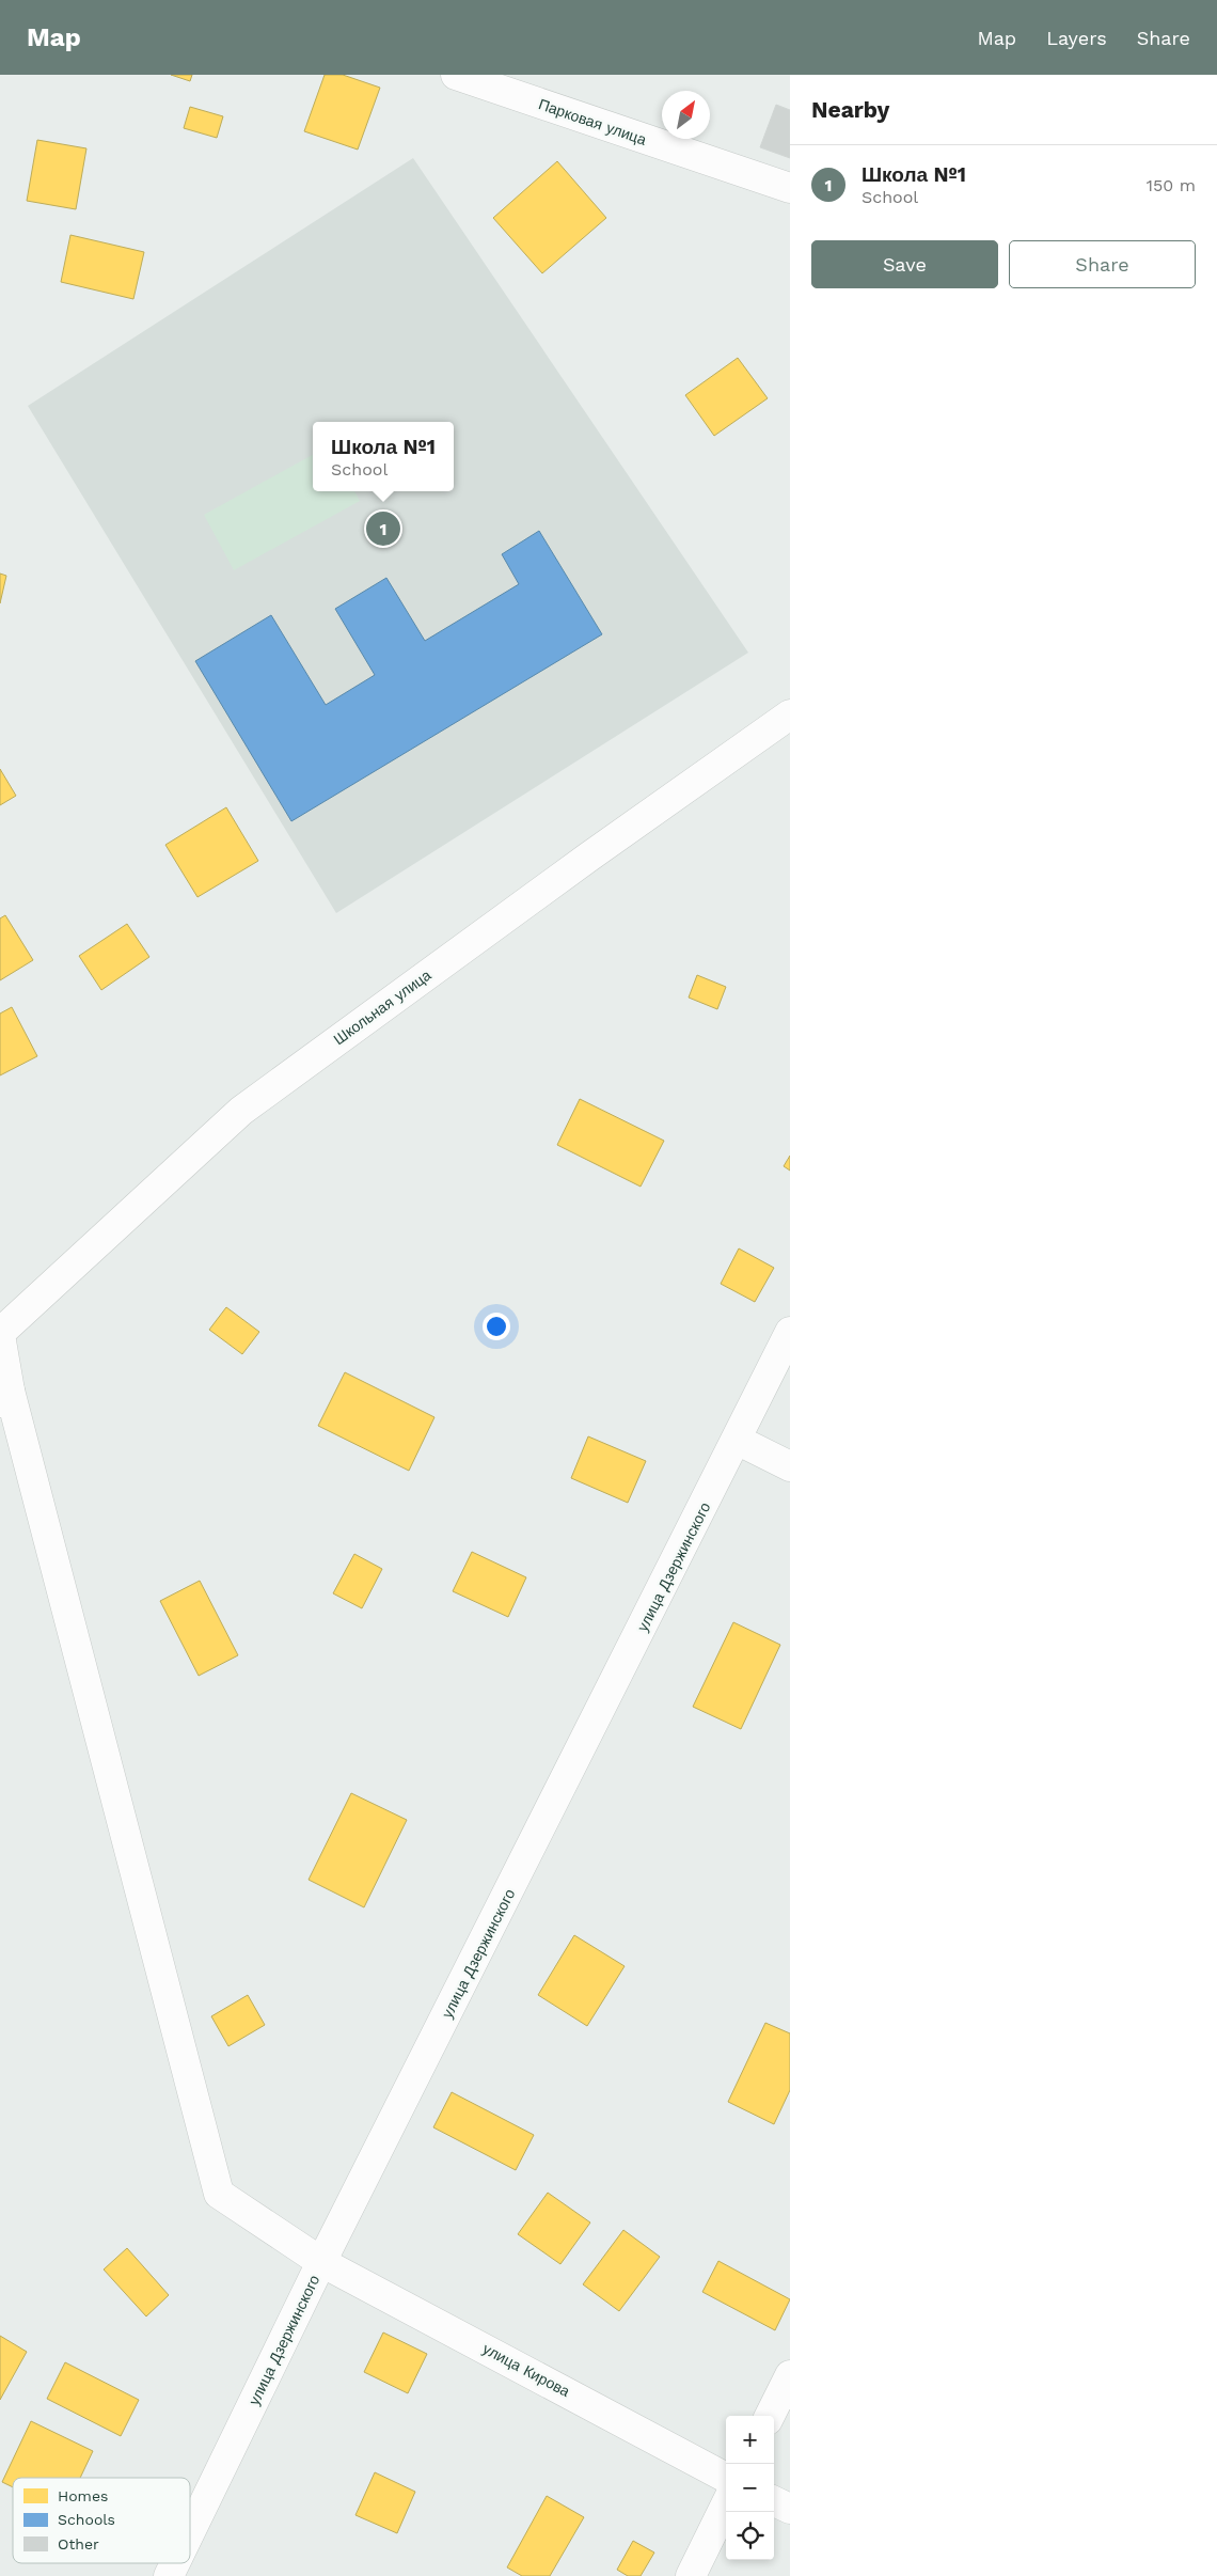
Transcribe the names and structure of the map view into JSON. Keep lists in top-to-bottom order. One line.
{"streets":{"street":["Парковая улица","Школьная улица","улица Дзержинского","улица Кирова"]},"crossings":[["Школьная улица","улица Кирова"],["улица Дзержинского","улица Кирова"]],"legend":["Homes","Schools","Other"],"north":"top right","page":{"header":"Map","nav":["Map","Layers","Share"],"heading":"Nearby","list":[{"mark":"1","name":"Школа №1","note":"School","value":"150 m"}],"buttons":["Save","Share"],"popup":["Школа №1","School"],"pins":"1","map_buttons":["+","−"]}}
